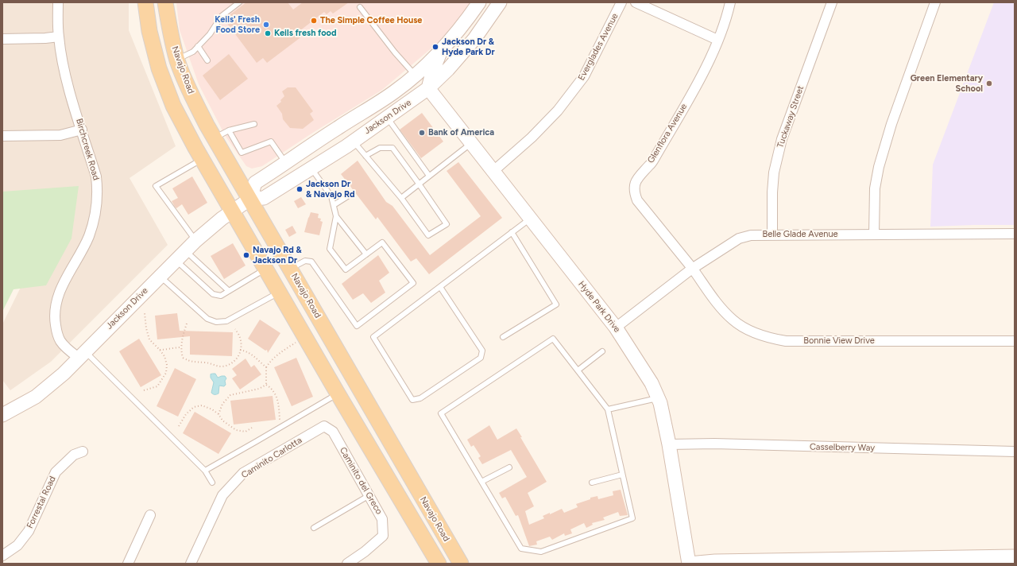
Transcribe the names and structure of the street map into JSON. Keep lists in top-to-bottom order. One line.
{"streets":{"main road":["Navajo Road","Jackson Drive","Hyde Park Drive"],"street":["Everglades Avenue","Tuckaway Street","Glenflora Avenue","Birchcreek Road","Belle Glade Avenue","Bonnie View Drive","Casselberry Way","Caminito Carlotta","Caminito del Greco","Forrestal Road"]},"crossings":[["Everglades Avenue","Hyde Park Drive"],["Navajo Road","Jackson Drive"],["Jackson Drive","Birchcreek Road"],["Jackson Drive","Hyde Park Drive"],["Tuckaway Street","Belle Glade Avenue"],["Glenflora Avenue","Belle Glade Avenue"],["Glenflora Avenue","Bonnie View Drive"],["Belle Glade Avenue","Hyde Park Drive"],["Belle Glade Avenue","Bonnie View Drive"],["Hyde Park Drive","Casselberry Way"],["Caminito Carlotta","Caminito del Greco"]],"places":["The Simple Coffee House","Keils' Fresh Food Store","Keils fresh food","Jackson Dr & Hyde Park Dr","Green Elementary School","Bank of America","Jackson Dr & Navajo Rd","Navajo Rd & Jackson Dr"]}
